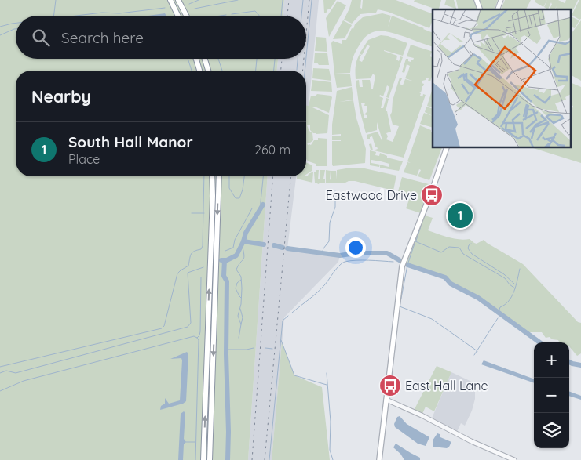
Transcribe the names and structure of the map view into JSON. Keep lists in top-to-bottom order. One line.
{"places":{"bus stop":["Eastwood Drive","East Hall Lane"]},"page":{"search":"Search here","heading":"Nearby","list":[{"mark":"1","name":"South Hall Manor","note":"Place","value":"260 m"}],"pins":"1","map_buttons":["+","−"]}}
